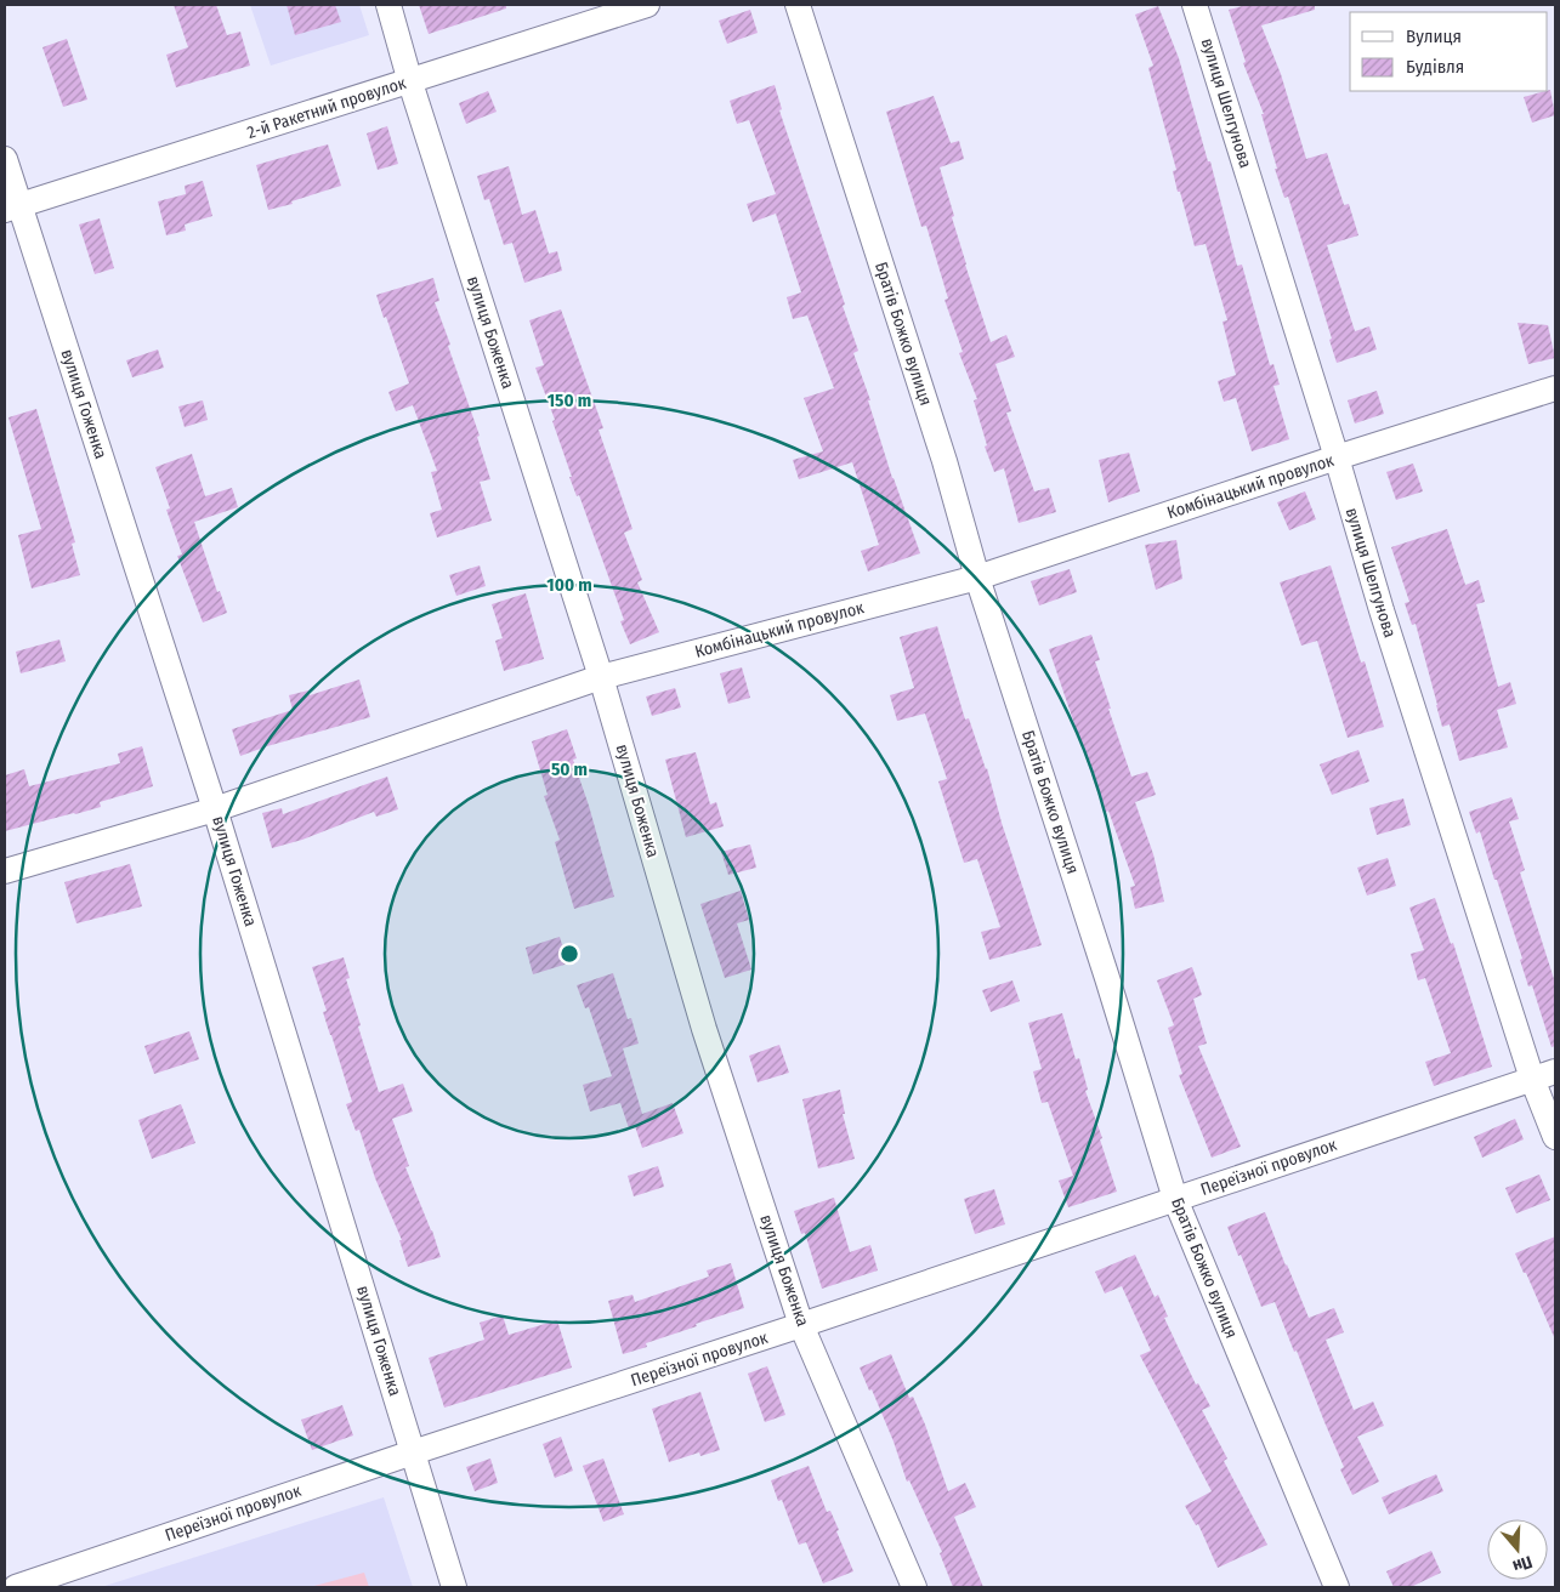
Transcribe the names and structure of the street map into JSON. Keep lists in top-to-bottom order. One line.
{"streets":{"street":["вулиця Шелгунова","2-й Ракетний провулок","вулиця Боженка","Братів Божко вулиця","вулиця Гоженка","Комбінацький провулок","Переїзної провулок"]},"crossings":[["вулиця Шелгунова","Комбінацький провулок"],["вулиця Шелгунова","Переїзної провулок"],["2-й Ракетний провулок","вулиця Боженка"],["2-й Ракетний провулок","вулиця Гоженка"],["вулиця Боженка","Комбінацький провулок"],["вулиця Боженка","Переїзної провулок"],["Братів Божко вулиця","Комбінацький провулок"],["Братів Божко вулиця","Переїзної провулок"],["вулиця Гоженка","Комбінацький провулок"],["вулиця Гоженка","Переїзної провулок"]],"legend":["Вулиця","Будівля"],"north":"bottom","rings":["150 m","100 m","50 m"]}
